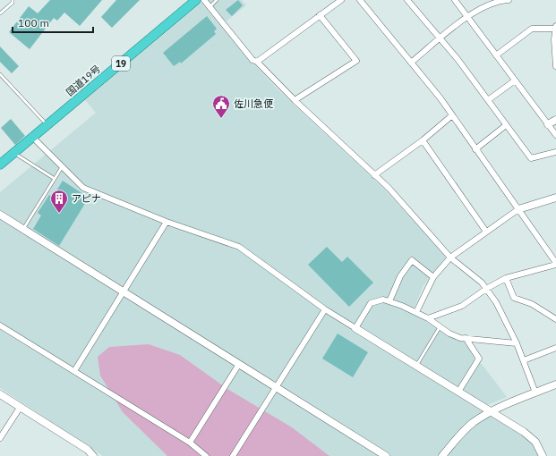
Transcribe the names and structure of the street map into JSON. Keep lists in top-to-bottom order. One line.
{"streets":{"highway":["19","国道19号"]},"places":{"public building":["佐川急便"],"building":["アピナ"]},"scale_bar":"100 m"}
